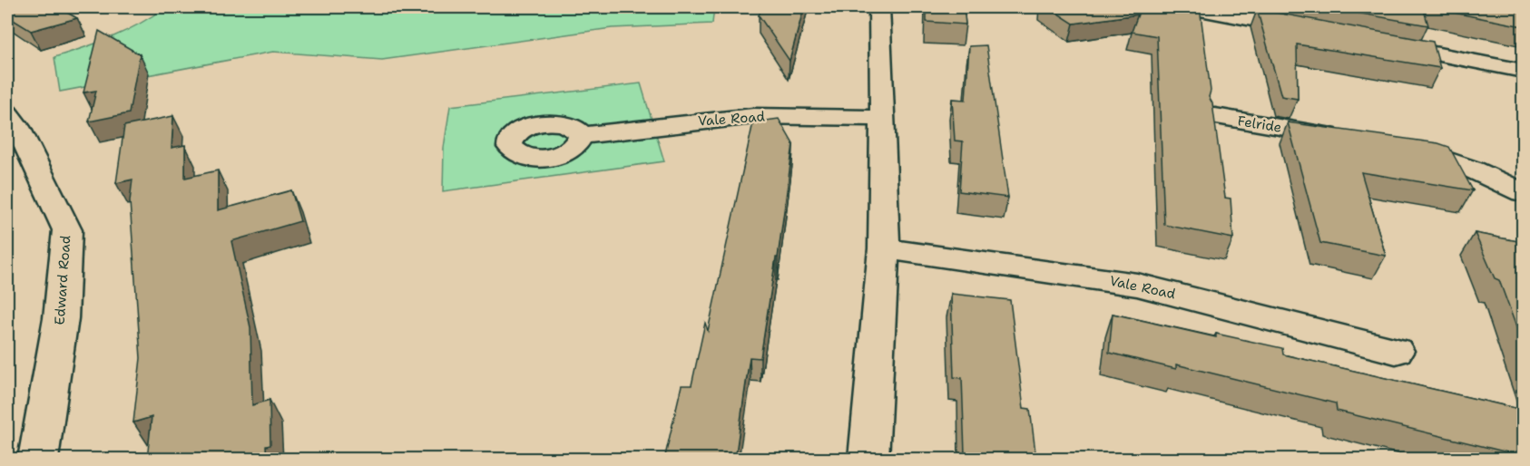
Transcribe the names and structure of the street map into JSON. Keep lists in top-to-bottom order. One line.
{"streets":{"street":["Vale Road","Felride","Edward Road"]}}
